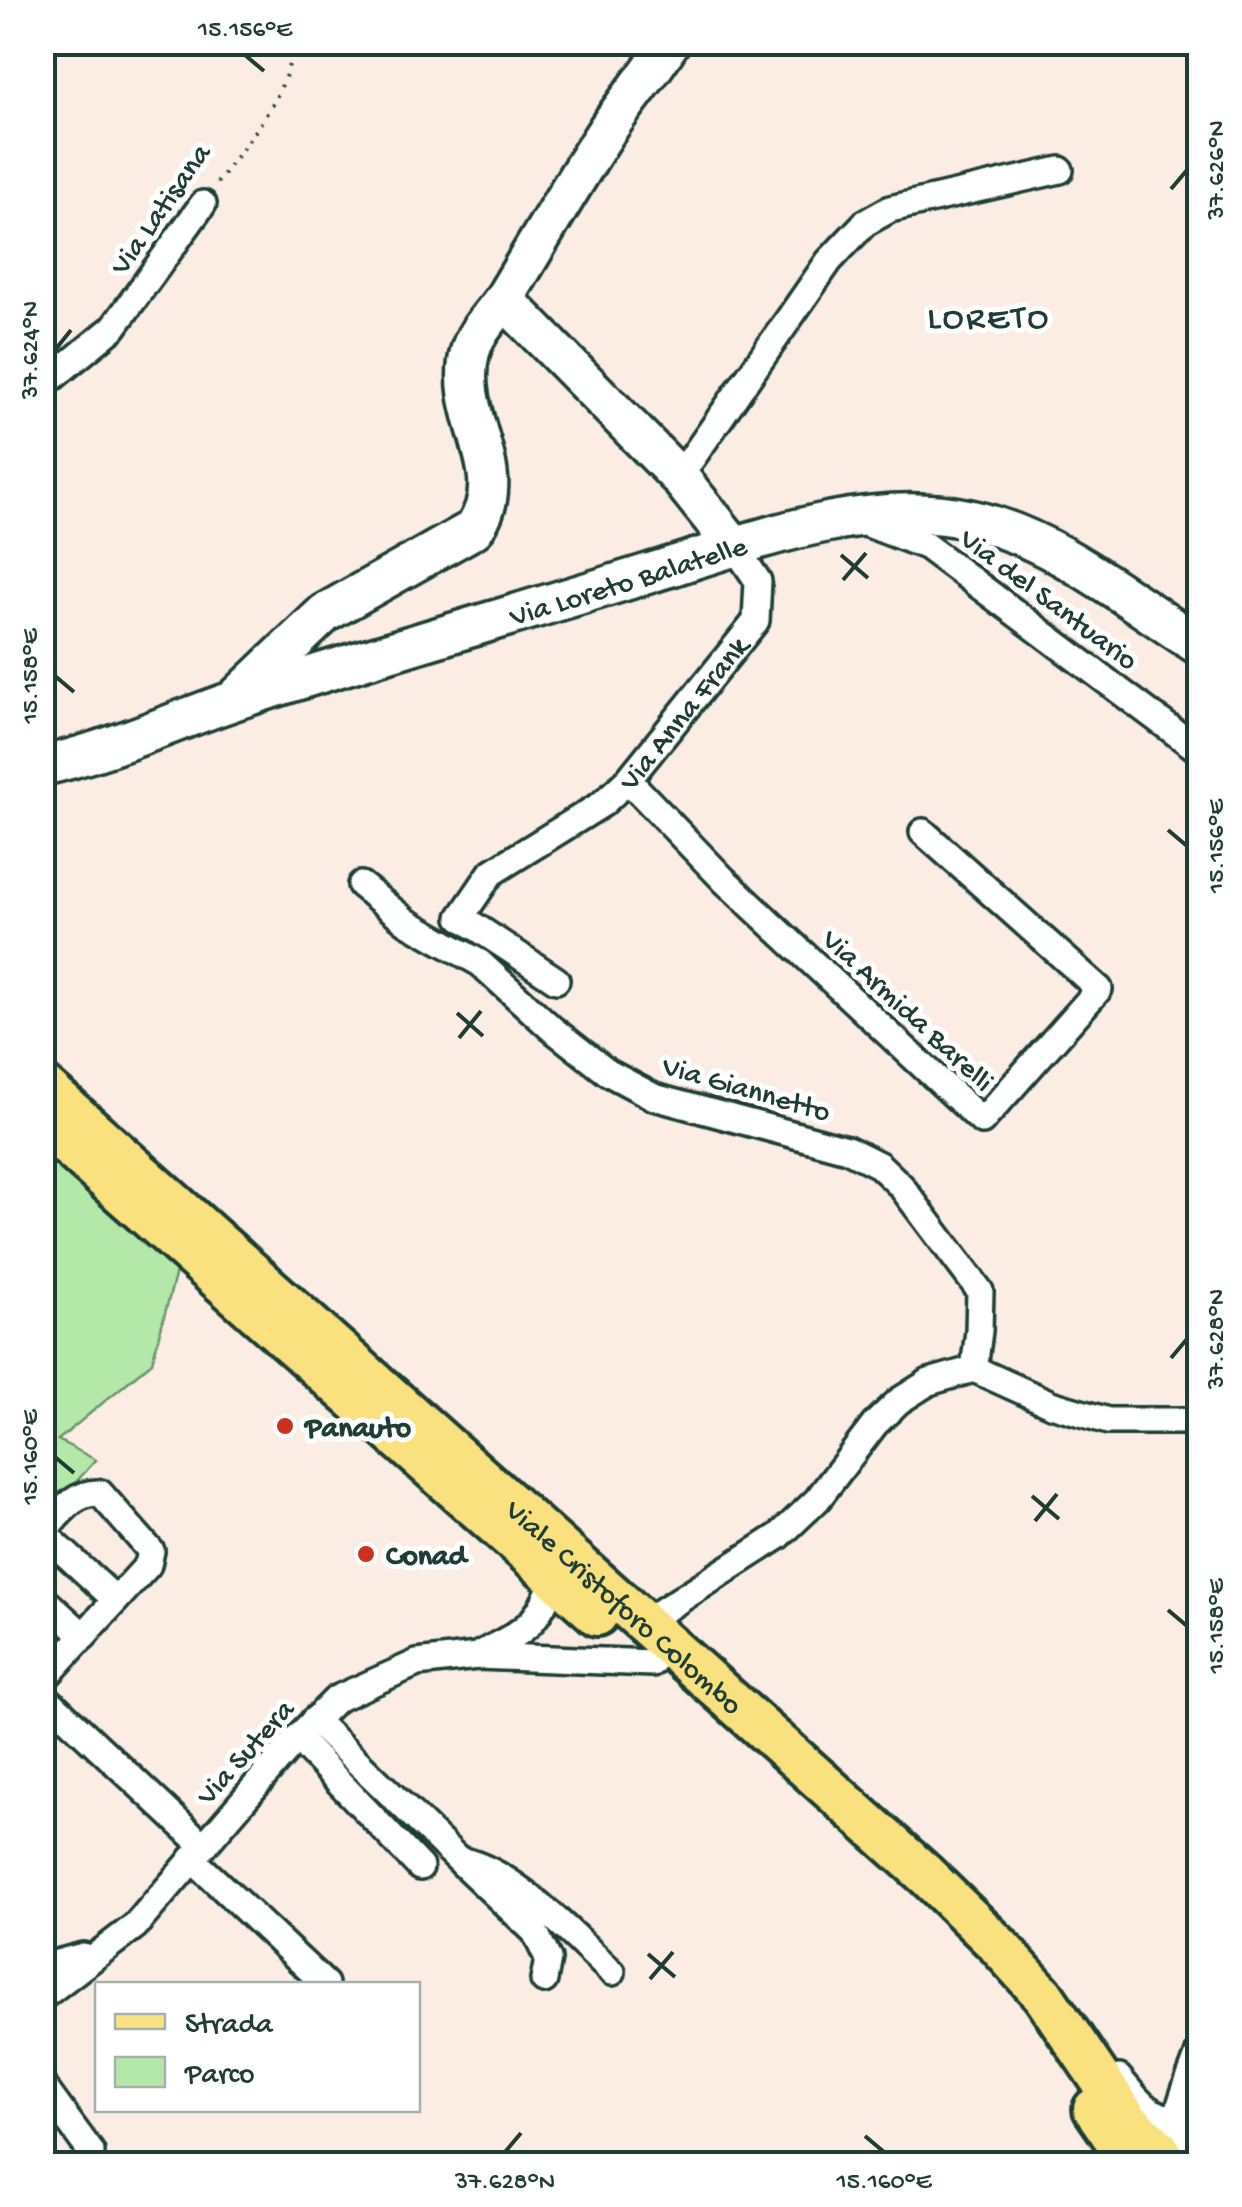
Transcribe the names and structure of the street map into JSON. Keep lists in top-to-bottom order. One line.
{"streets":{"main road":["Viale Cristoforo Colombo"],"street":["Via Latisana","Via Loreto Balatelle","Via del Santuario","Via Anna Frank","Via Armida Barelli","Via Giannetto","Via Sutera"]},"crossings":[["Via Loreto Balatelle","Via del Santuario"],["Via Loreto Balatelle","Via Anna Frank"],["Via Anna Frank","Via Armida Barelli"],["Via Anna Frank","Via Giannetto"]],"districts":["LORETO"],"places":["Panauto","Conad"],"legend":["Strada","Parco"],"coordinates":["15.156°E","37.626°N","37.624°N","15.158°E","37.628°N","15.160°E"]}
